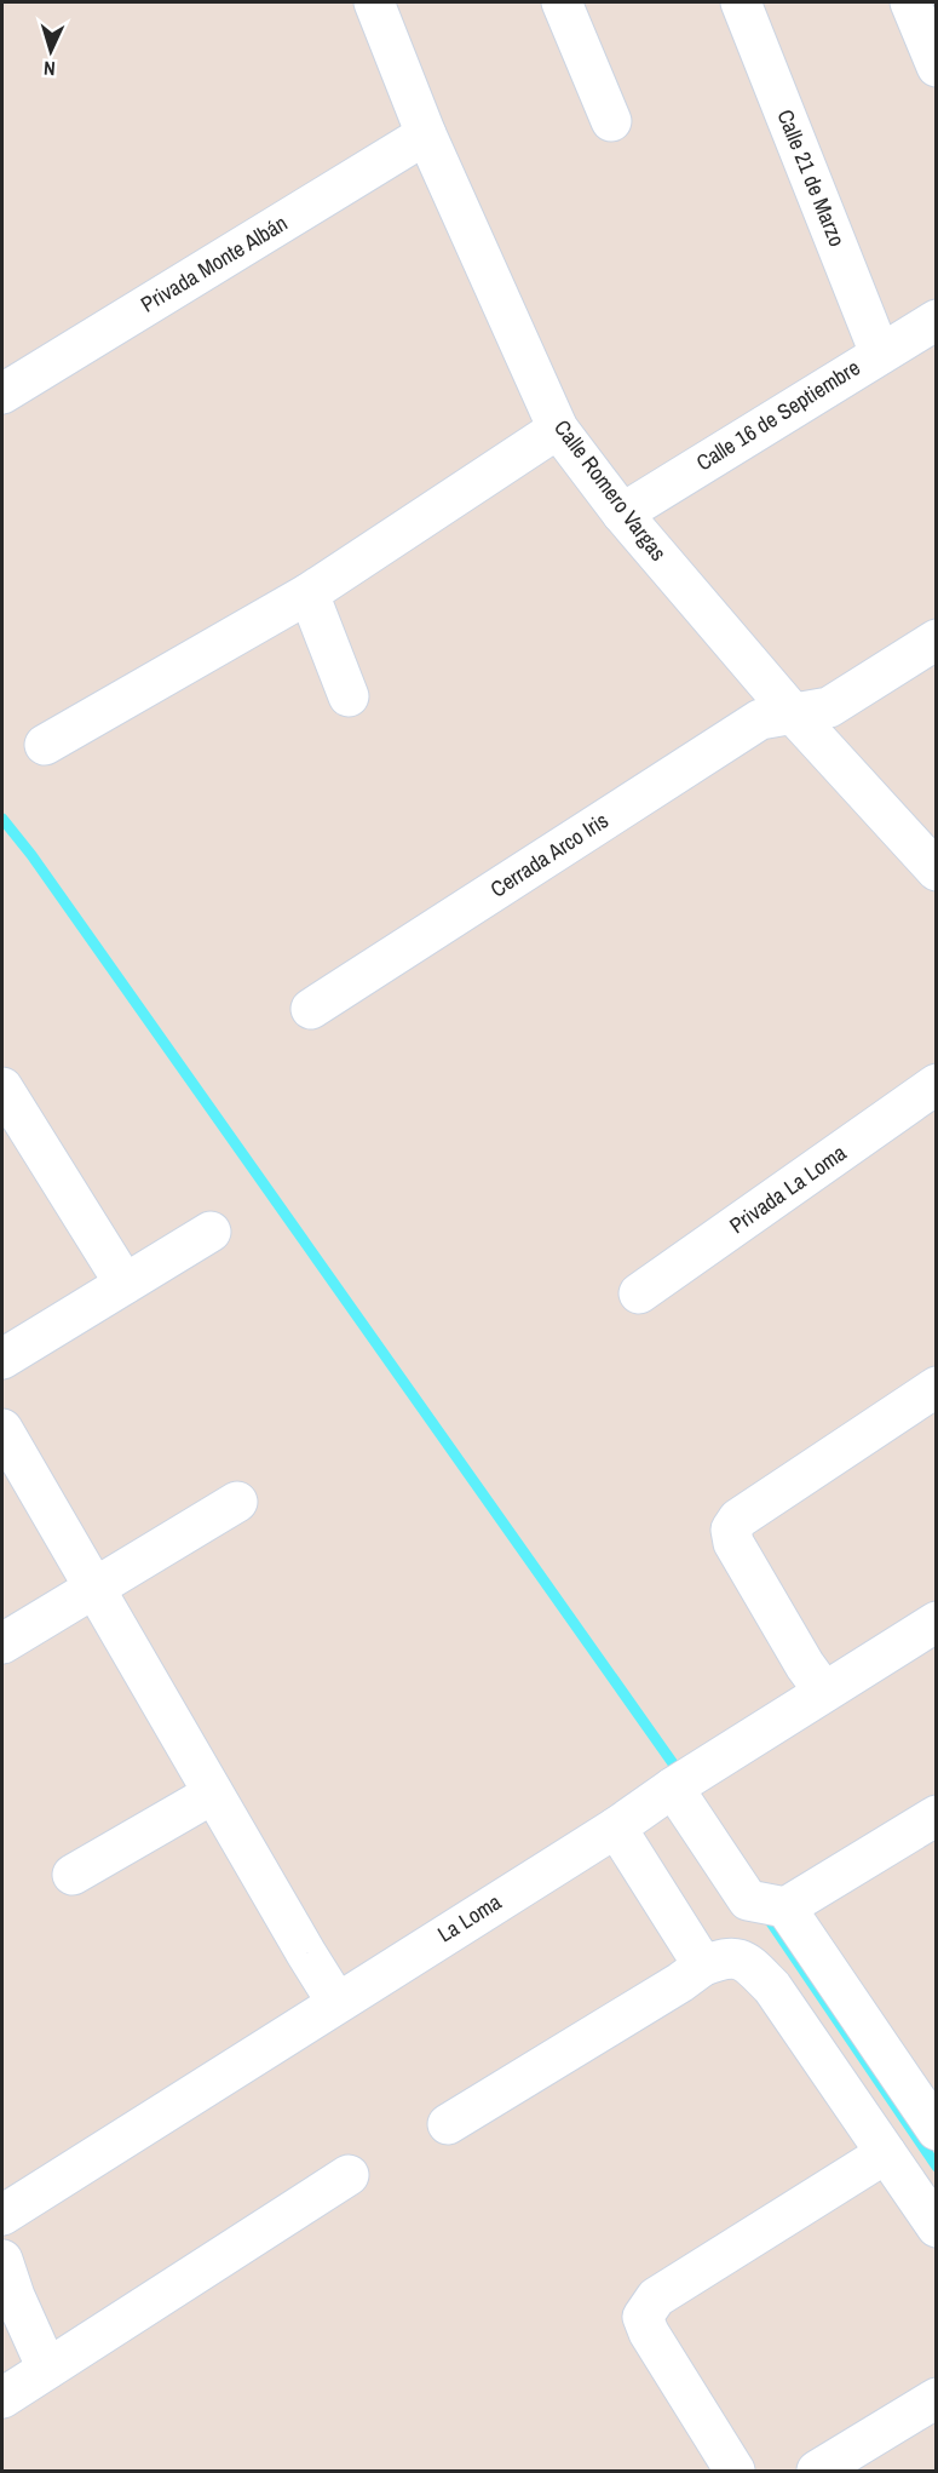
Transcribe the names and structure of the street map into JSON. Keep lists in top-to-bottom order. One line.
{"streets":{"street":["Calle 21 de Marzo","Privada Monte Albán","Calle 16 de Septiembre","Calle Romero Vargas","Cerrada Arco Iris","Privada La Loma","La Loma"]},"crossings":[["Calle 21 de Marzo","Calle 16 de Septiembre"],["Privada Monte Albán","Calle Romero Vargas"],["Calle 16 de Septiembre","Calle Romero Vargas"],["Calle Romero Vargas","Cerrada Arco Iris"]],"north":"bottom"}
